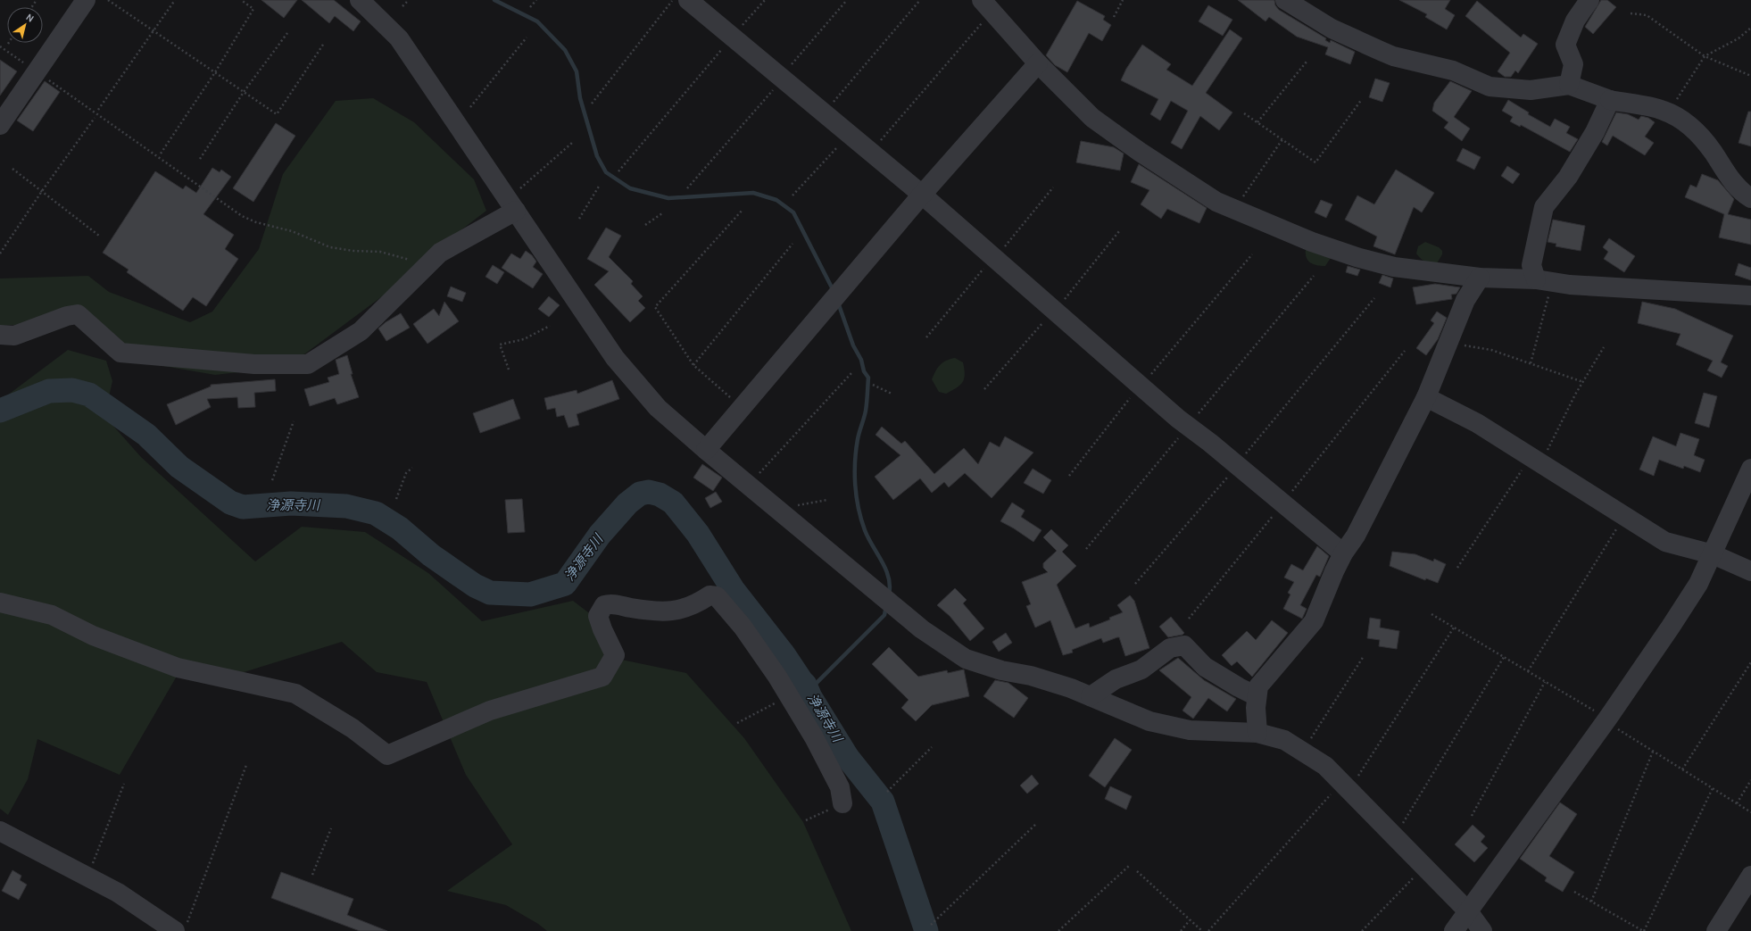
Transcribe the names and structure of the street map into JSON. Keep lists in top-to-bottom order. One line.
{"water":["浄源寺川"],"north":"top right"}
